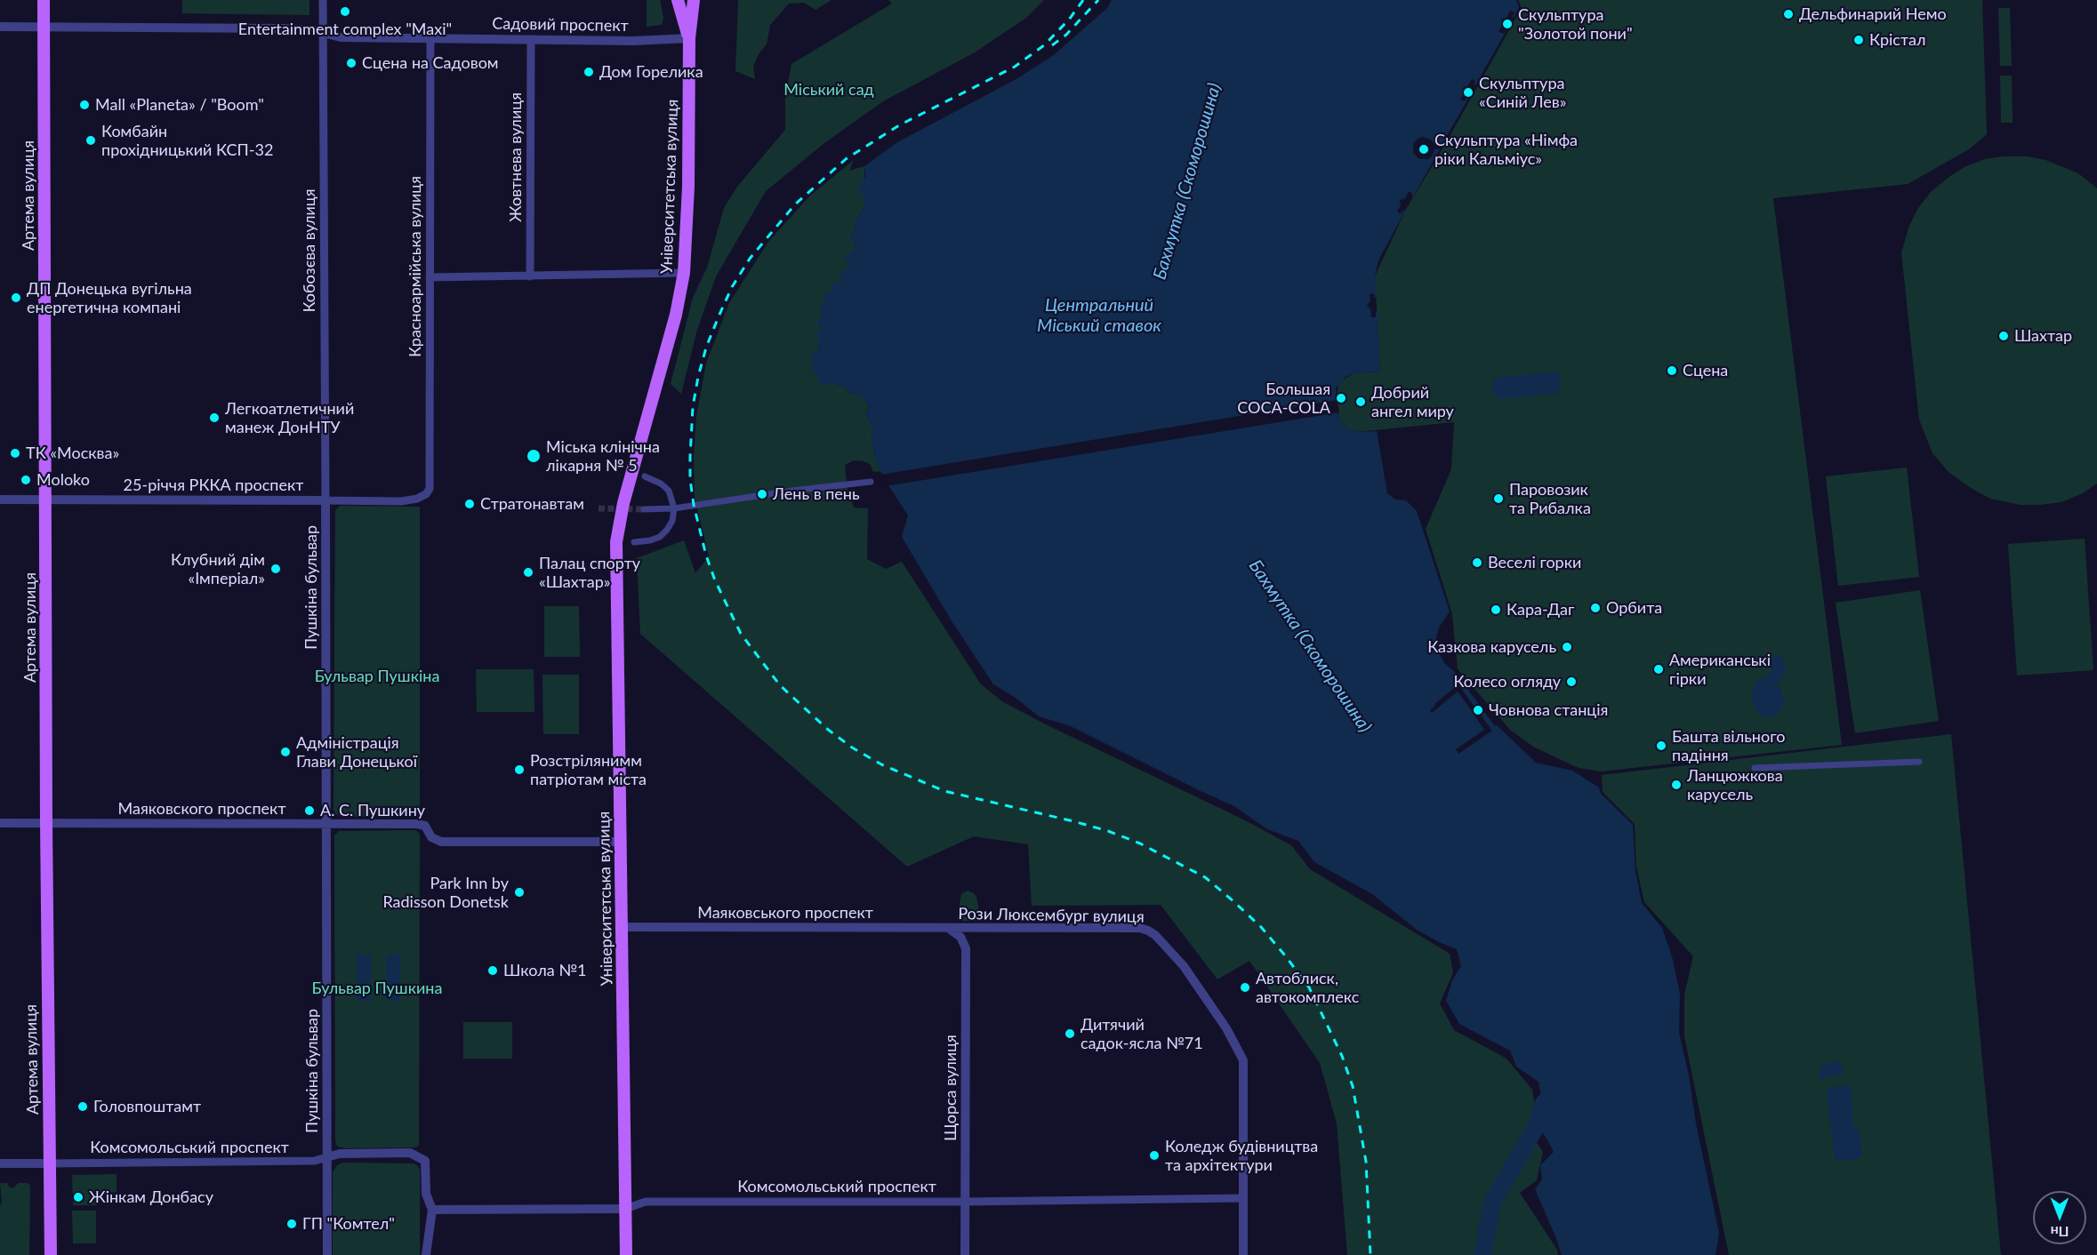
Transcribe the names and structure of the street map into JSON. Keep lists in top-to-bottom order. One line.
{"streets":{"main road":["Університетська вулиця","Артема вулиця"],"street":["Садовий проспект","Жовтнева вулиця","Кобозєва вулиця","Красноармійська вулиця","25-річчя РККА проспект","Пушкіна бульвар","Маяковского проспект","Маяковського проспект","Рози Люксембург вулиця","Щорса вулиця","Комсомольський проспект"]},"crossings":[["Садовий проспект","Жовтнева вулиця"],["Садовий проспект","Університетська вулиця"],["Садовий проспект","Артема вулиця"],["Садовий проспект","Кобозєва вулиця"],["Садовий проспект","Красноармійська вулиця"],["Університетська вулиця","Маяковского проспект"],["Університетська вулиця","Маяковського проспект"],["Університетська вулиця","Комсомольський проспект"],["Артема вулиця","25-річчя РККА проспект"],["Артема вулиця","Маяковского проспект"],["Артема вулиця","Комсомольський проспект"],["Кобозєва вулиця","25-річчя РККА проспект"],["Кобозєва вулиця","Пушкіна бульвар"],["Красноармійська вулиця","25-річчя РККА проспект"],["25-річчя РККА проспект","Пушкіна бульвар"],["Пушкіна бульвар","Маяковского проспект"],["Пушкіна бульвар","Комсомольський проспект"],["Маяковського проспект","Рози Люксембург вулиця"],["Рози Люксембург вулиця","Комсомольський проспект"],["Щорса вулиця","Комсомольський проспект"]],"water":["Бахмутка (Скоморошина)","Центральний Міський ставок"],"parks":["Міський сад","Бульвар Пушкіна","Бульвар Пушкина"],"places":["Entertainment complex \"Maxi\"","Дельфинарий Немо","Скульптура \"Золотой пони\"","Крістал","Сцена на Садовом","Дом Горелика","Скульптура «Синій Лев»","Mall «Planeta» / \"Boom\"","Комбайн прохідницький КСП-32","Скульптура «Німфа ріки Кальміус»","ДП Донецька вугільна енергетична компані","Шахтар","Сцена","Большая COCA-COLA","Добрий ангел миру","Легкоатлетичний манеж ДонНТУ","ТК «Москва»","Міська клінічна лікарня № 5","Moloko","Лень в пень","Паровозик та Рибалка","Стратонавтам","Веселі горки","Клубний дім «Імперіал»","Палац спорту «Шахтар»","Орбита","Кара-Даг","Казкова карусель","Американські гірки","Колесо огляду","Човнова станція","Башта вільного падіння","Адміністрація Глави Донецької","Розстрілянимм патріотам міста","Ланцюжкова карусель","А. С. Пушкину","Park Inn by Radisson Donetsk","Школа №1","Автоблиск, автокомплекс","Дитячий садок-ясла №71","Головпоштамт","Коледж будівництва та архітектури","Жінкам Донбасу","ГП \"Комтел\""],"north":"bottom"}
